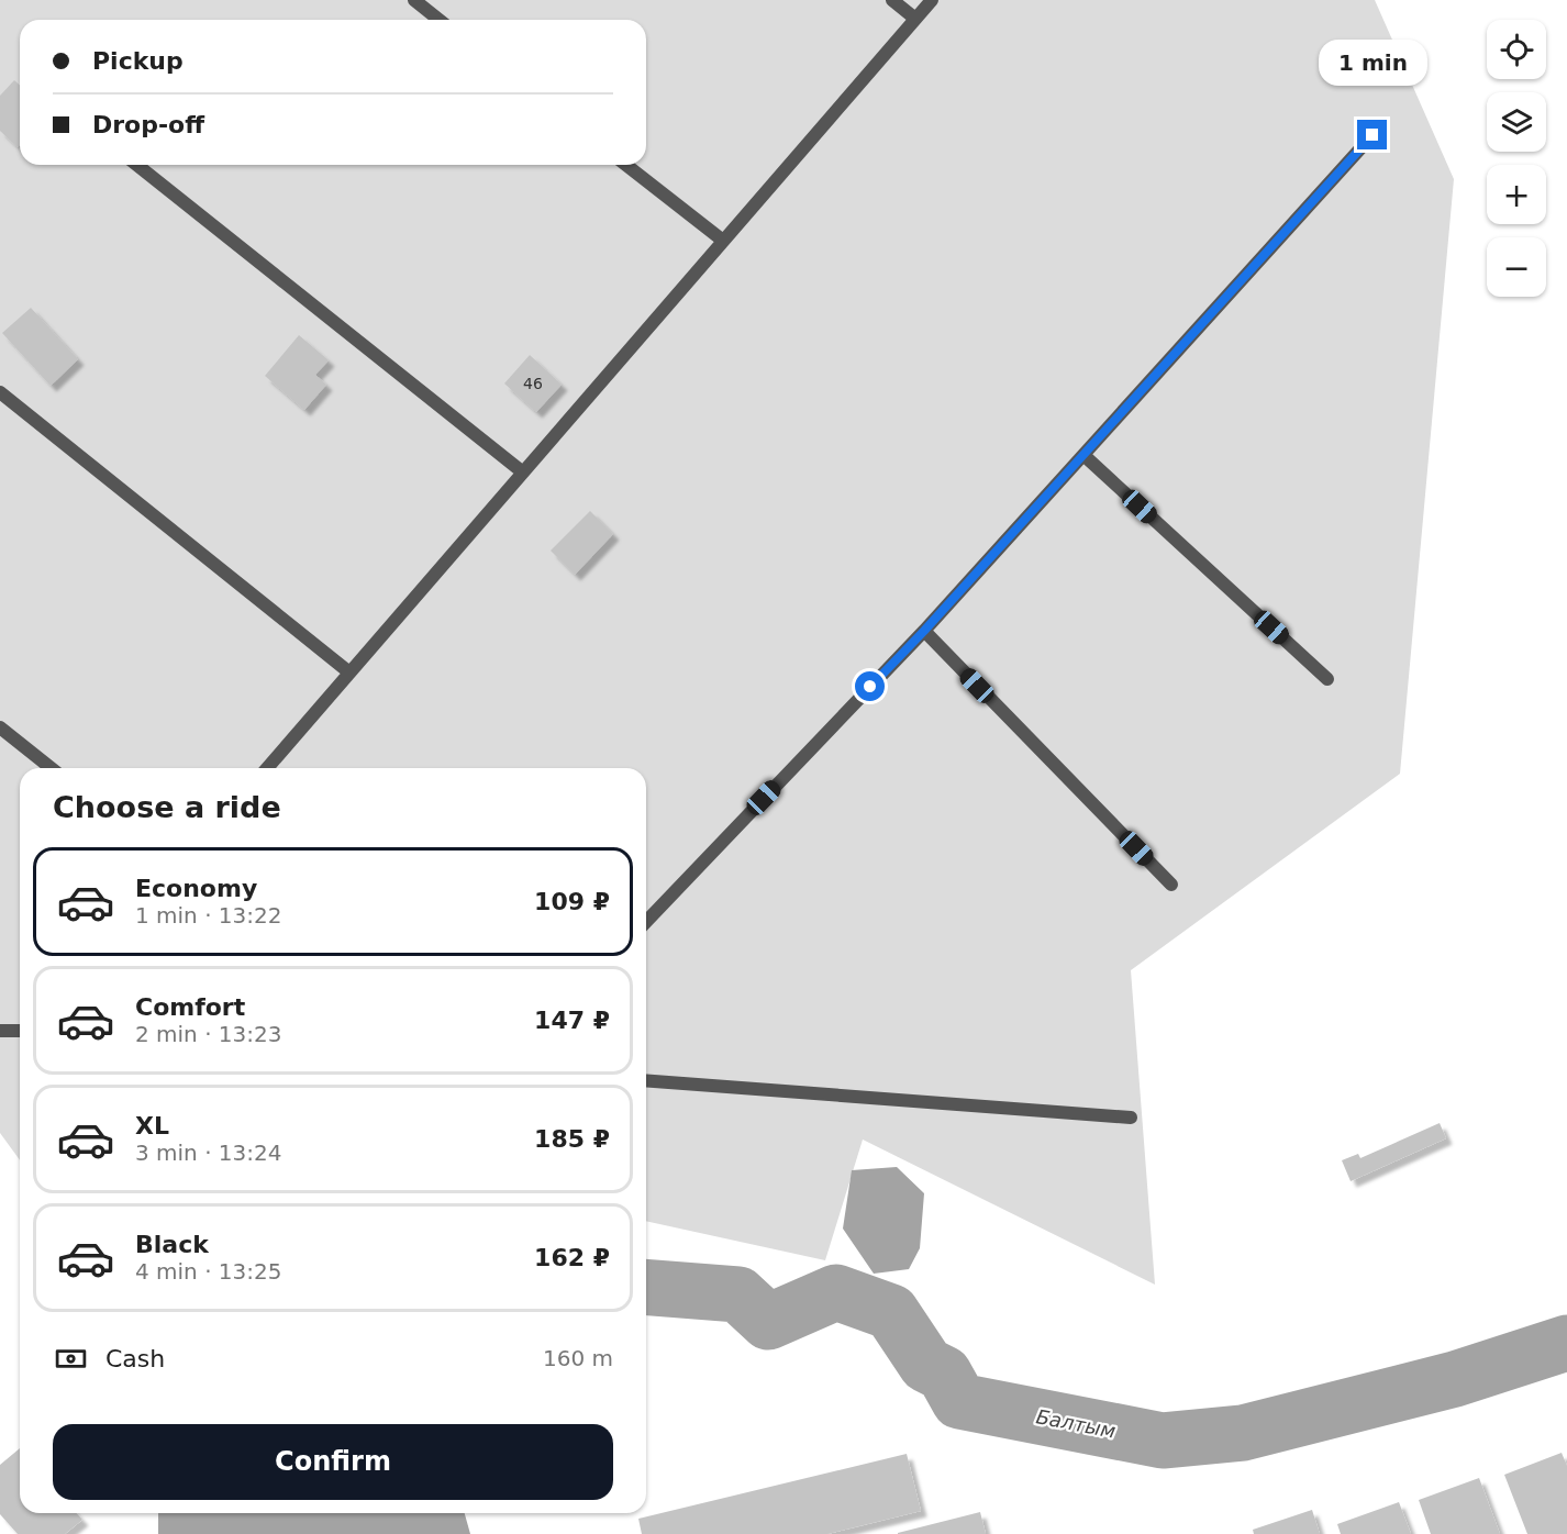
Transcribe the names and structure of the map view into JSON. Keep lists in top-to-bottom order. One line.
{"water":["Балтым"],"house_numbers":["46"],"page":{"map_buttons":["+","−"],"banner":["Pickup","Drop-off"],"bubble":"1 min","heading":"Choose a ride","list":[{"name":"Economy","note":"1 min · 13:22","value":"109 ₽"},{"name":"Comfort","note":"2 min · 13:23","value":"147 ₽"},{"name":"XL","note":"3 min · 13:24","value":"185 ₽"},{"name":"Black","note":"4 min · 13:25","value":"162 ₽"}],"pay":["Cash","160 m"],"buttons":"Confirm"}}
